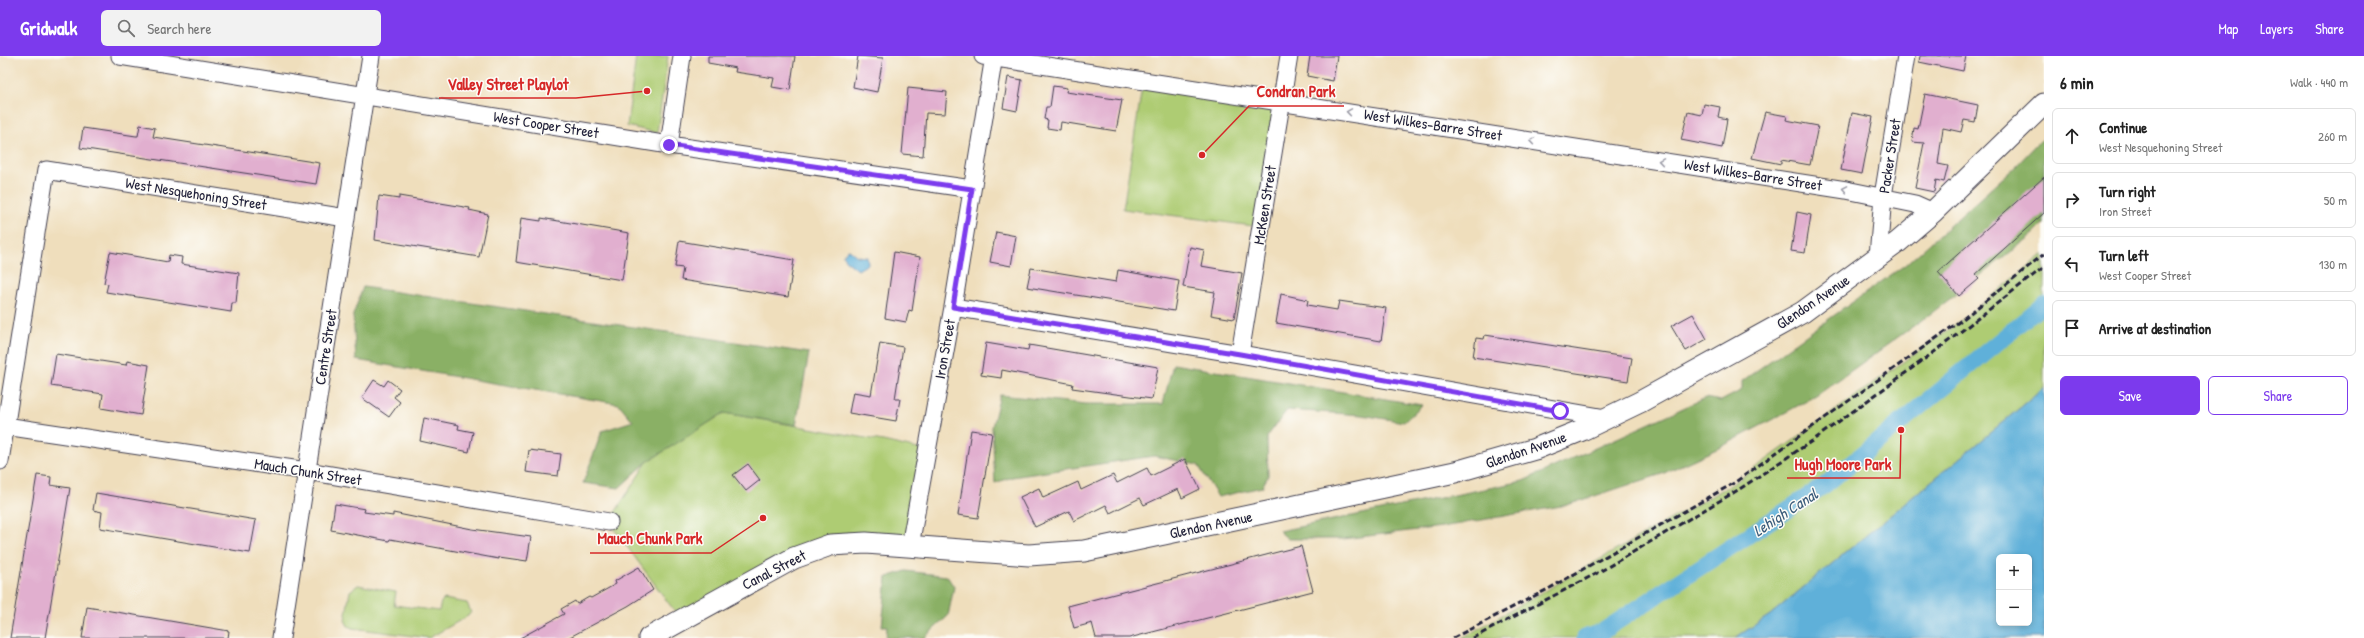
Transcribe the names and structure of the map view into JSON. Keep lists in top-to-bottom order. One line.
{"streets":{"street":["West Cooper Street","West Wilkes-Barre Street","Packer Street","West Nesquehoning Street","McKeen Street","Glendon Avenue","Centre Street","Iron Street","Mauch Chunk Street","Canal Street"]},"crossings":[["West Cooper Street","Centre Street"],["West Cooper Street","Iron Street"],["West Wilkes-Barre Street","Packer Street"],["West Wilkes-Barre Street","McKeen Street"],["West Wilkes-Barre Street","Glendon Avenue"],["West Wilkes-Barre Street","Iron Street"],["Packer Street","Glendon Avenue"],["West Nesquehoning Street","Centre Street"],["West Nesquehoning Street","Mauch Chunk Street"],["Glendon Avenue","Iron Street"],["Glendon Avenue","Canal Street"],["Centre Street","Mauch Chunk Street"],["Iron Street","Canal Street"]],"one_way":["West Wilkes-Barre Street"],"water":["Lehigh Canal"],"places":["Valley Street Playlot","Condran Park","Hugh Moore Park","Mauch Chunk Park"],"page":{"header":"Gridwalk","search":"Search here","nav":["Map","Layers","Share"],"heading":["6 min","Walk · 440 m"],"list":[["Continue","West Nesquehoning Street","260 m"],["Turn right","Iron Street","50 m"],["Turn left","West Cooper Street","130 m"],"Arrive at destination"],"buttons":["Save","Share"],"map_buttons":["+","−"]}}
